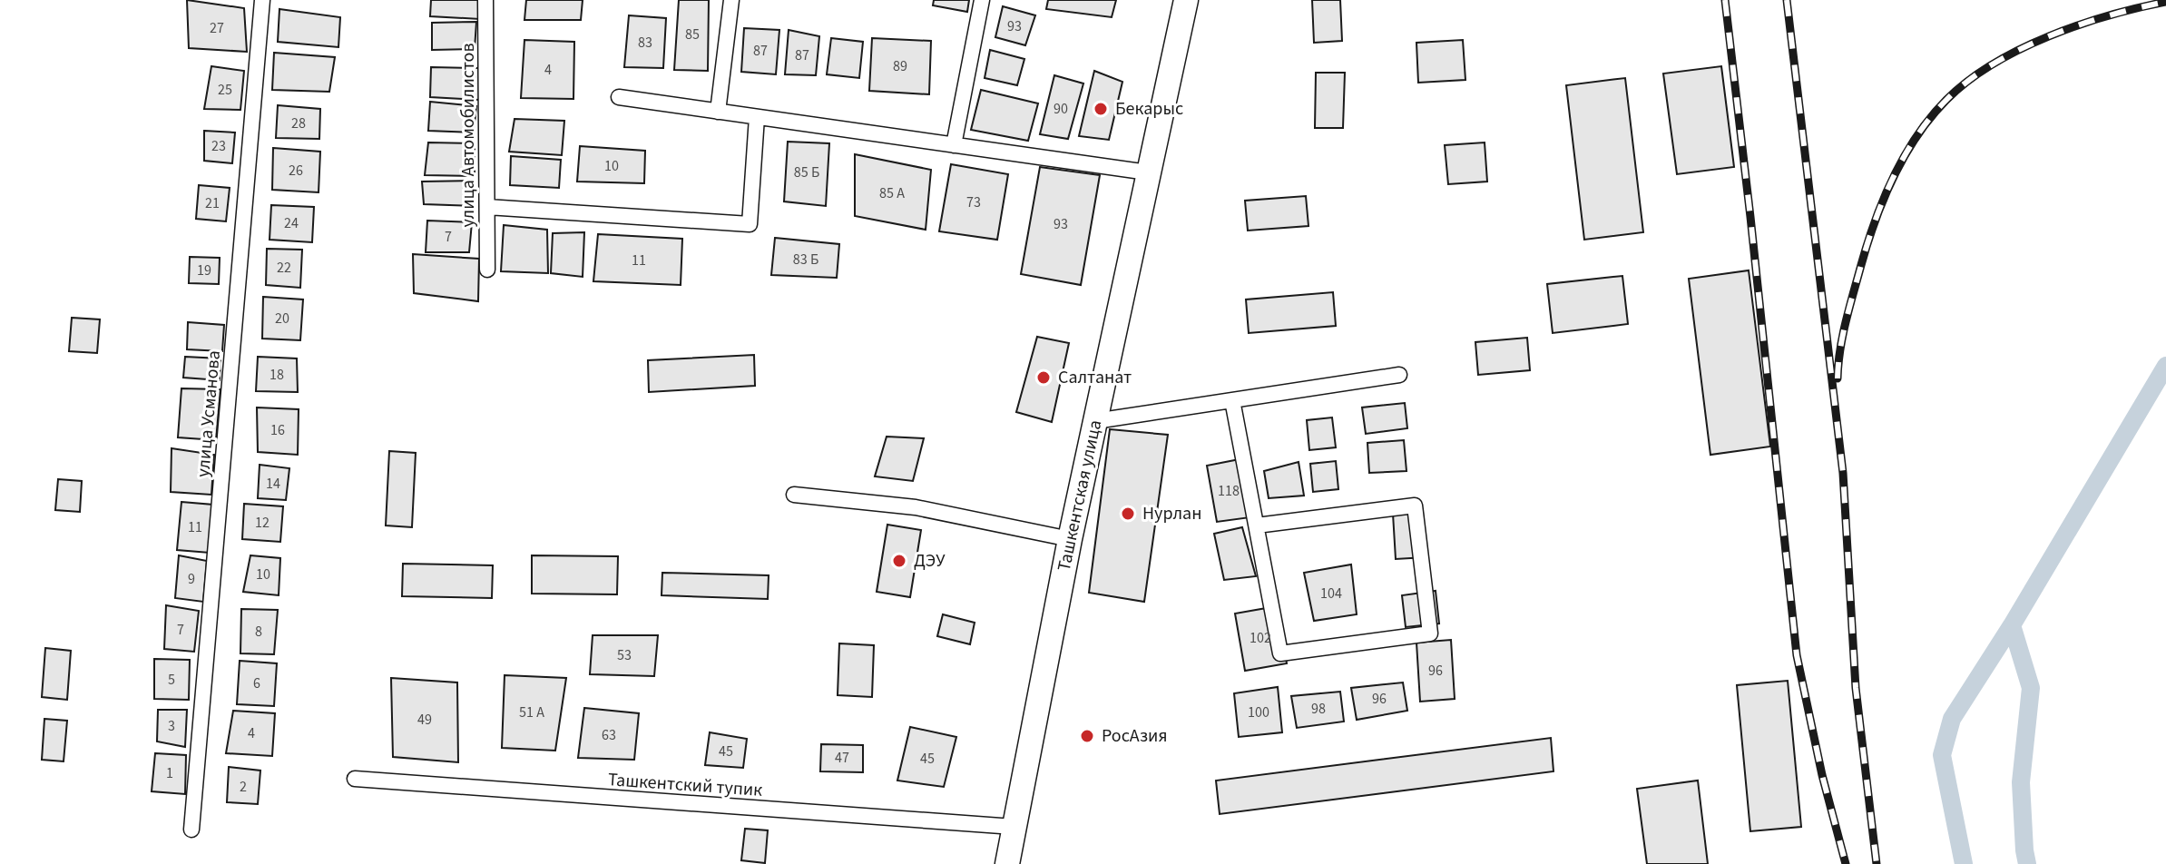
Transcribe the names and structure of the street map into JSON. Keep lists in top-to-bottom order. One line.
{"streets":{"main road":["Ташкентская улица"],"street":["улица Автомобилистов","улица Усманова","Ташкентский тупик"]},"crossings":[["Ташкентская улица","Ташкентский тупик"]],"places":["Бекарыс","Салтанат","Нурлан","ДЭУ","РосАзия"],"house_numbers":["93","27","85","83","87","87","89","4","25","90","28","23","10","26","85 Б","85 А","73","21","24","93","7","83 Б","11","22","19","20","18","16","14","118","12","11","10","9","104","7","8","102","53","96","5","6","96","98","51 А","100","49","3","4","63","45","47","45","1","2"]}
